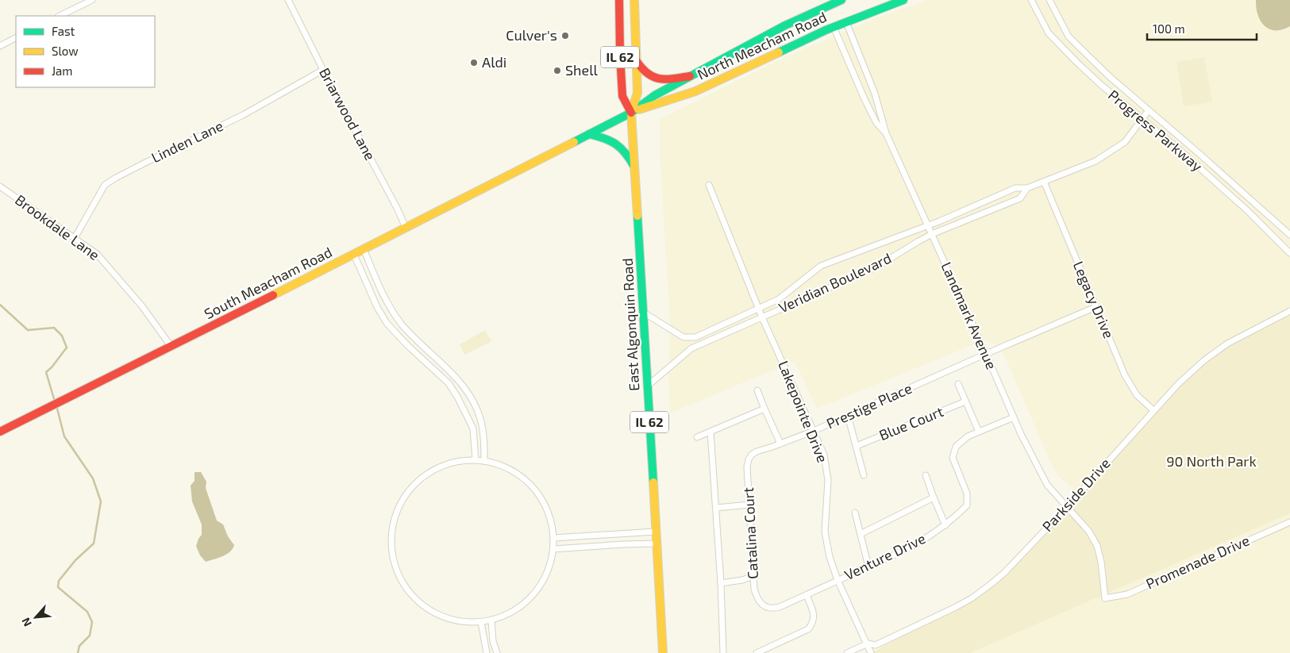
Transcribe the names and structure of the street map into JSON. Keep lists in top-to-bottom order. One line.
{"streets":{"main road":["North Meacham Road","IL 62","South Meacham Road","East Algonquin Road"],"street":["Briarwood Lane","Progress Parkway","Linden Lane","Brookdale Lane","Veridian Boulevard","Legacy Drive","Landmark Avenue","Prestige Place","Lakepointe Drive","Blue Court","Parkside Drive","Catalina Court","Venture Drive","Promenade Drive"]},"crossings":[["North Meacham Road","South Meacham Road"],["North Meacham Road","Landmark Avenue"],["North Meacham Road","East Algonquin Road"],["Briarwood Lane","Linden Lane"],["Briarwood Lane","South Meacham Road"],["Progress Parkway","Veridian Boulevard"],["Linden Lane","Brookdale Lane"],["Brookdale Lane","South Meacham Road"],["Veridian Boulevard","Legacy Drive"],["Veridian Boulevard","Landmark Avenue"],["Veridian Boulevard","East Algonquin Road"],["Veridian Boulevard","Lakepointe Drive"],["Legacy Drive","Prestige Place"],["Legacy Drive","Parkside Drive"],["Landmark Avenue","Prestige Place"],["Landmark Avenue","Parkside Drive"],["Landmark Avenue","Venture Drive"],["Landmark Avenue","Promenade Drive"],["Prestige Place","Lakepointe Drive"],["Prestige Place","Catalina Court"],["Lakepointe Drive","Venture Drive"],["Catalina Court","Venture Drive"]],"parks":["90 North Park"],"places":["Culver's","Aldi","Shell"],"legend":["Fast","Slow","Jam"],"scale_bar":"100 m","north":"bottom left"}
